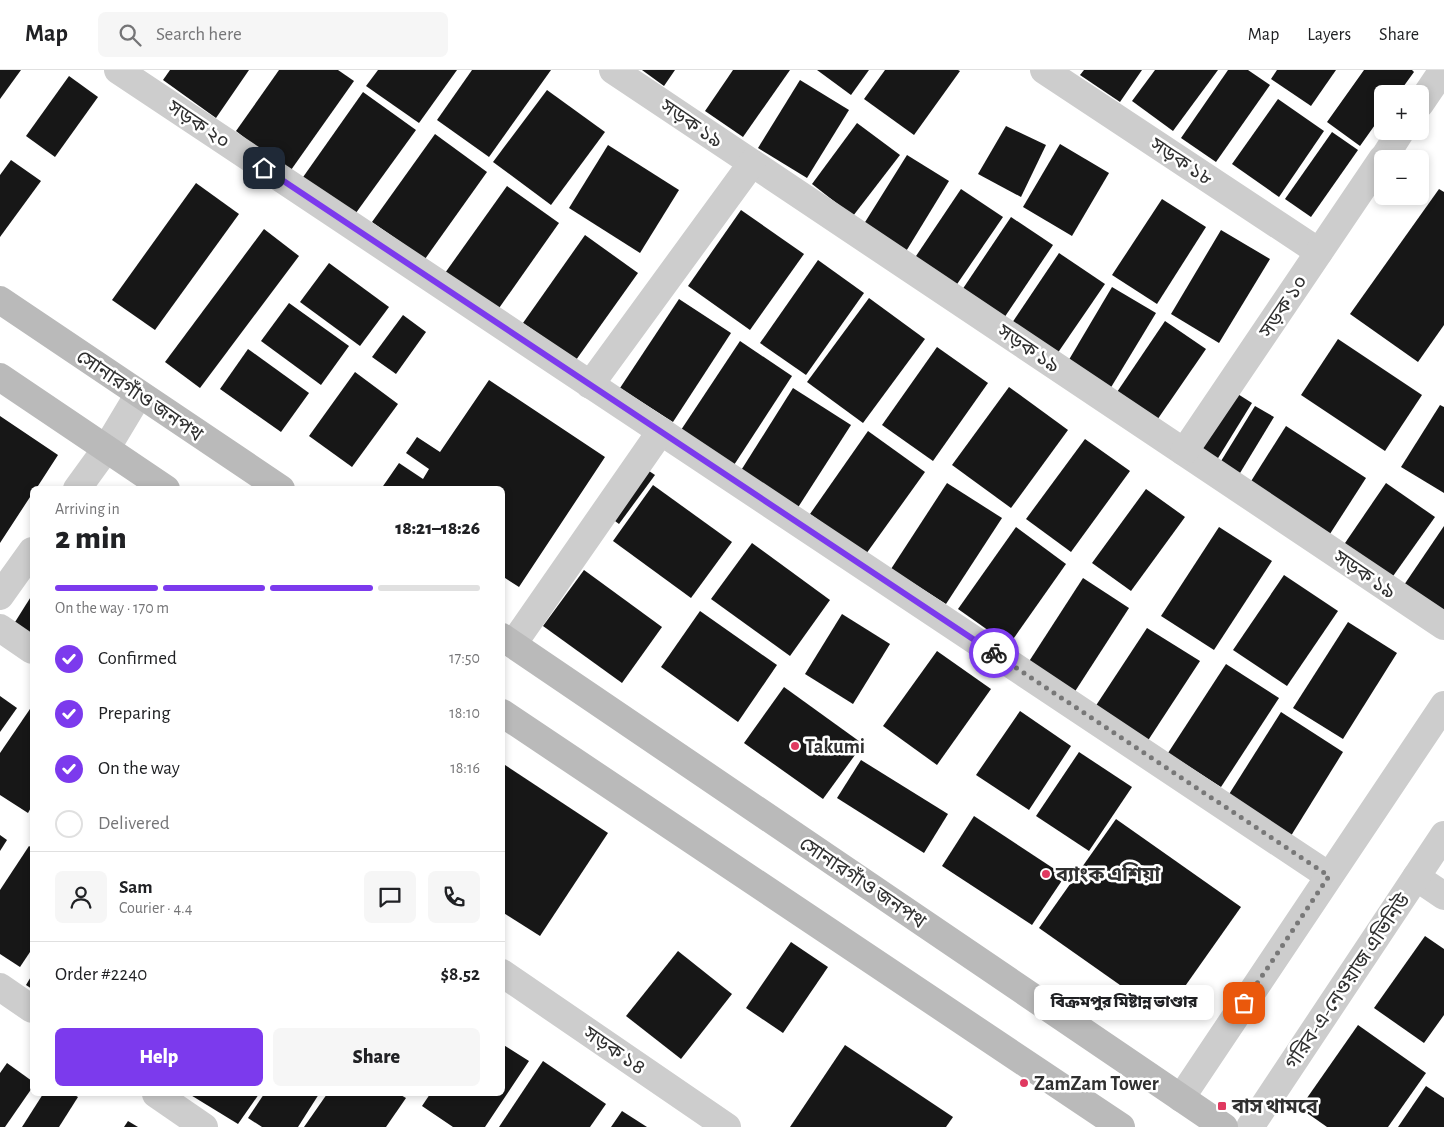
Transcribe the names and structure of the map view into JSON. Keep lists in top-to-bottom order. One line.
{"streets":{"main road":["সোনারগাঁও জনপথ"],"street":["সড়ক ১৯","সড়ক ২০","সড়ক ১৮","সড়ক ১০","গরিব-এ-নেওয়াজ এভিনিউ","সড়ক ১৪"]},"crossings":[["সড়ক ১৯","সড়ক ১০"],["সড়ক ১৮","সড়ক ১০"]],"places":{"other":["Takumi","ব্যাংক এশিয়া","বিক্রমপুর মিষ্টান্ন ভাণ্ডার","ZamZam Tower"],"transit":["বাস থামবে"]},"page":{"header":"Map","search":"Search here","nav":["Map","Layers","Share"],"map_buttons":["+","−"],"heading":["2 min","Arriving in","18:21–18:26"],"panel":["Sam","Courier · 4.4","Order #2240","$8.52"],"bar":"On the way · 170 m","list":[["Confirmed","17:50"],["Preparing","18:10"],["On the way","18:16"],"Delivered"],"bubble":"বিক্রমপুর মিষ্টান্ন ভাণ্ডার","buttons":["Help","Share"]}}
